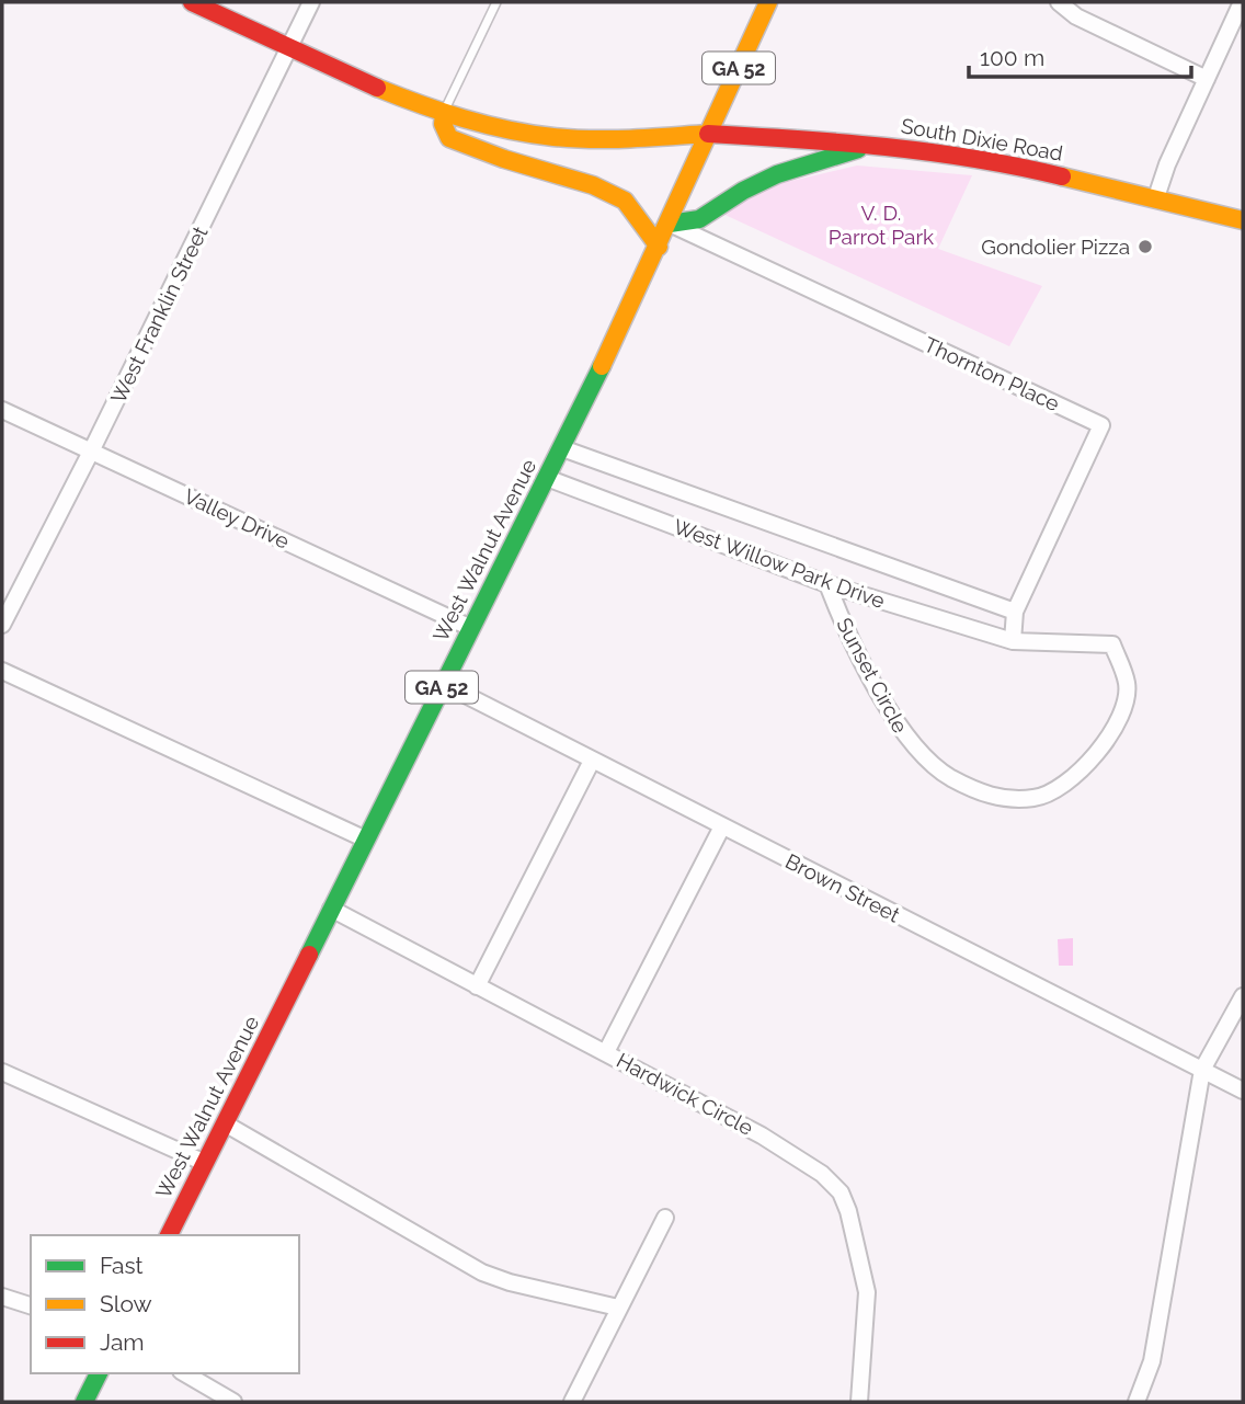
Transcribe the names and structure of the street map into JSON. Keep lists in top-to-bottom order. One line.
{"streets":{"main road":["GA 52","South Dixie Road","West Walnut Avenue"],"street":["West Franklin Street","Thornton Place","Valley Drive","West Willow Park Drive","Sunset Circle","Brown Street","Hardwick Circle"]},"crossings":[["South Dixie Road","West Franklin Street"],["South Dixie Road","West Walnut Avenue"],["West Franklin Street","Valley Drive"],["Thornton Place","West Walnut Avenue"],["Thornton Place","West Willow Park Drive"],["Thornton Place","Sunset Circle"],["Valley Drive","West Walnut Avenue"],["West Walnut Avenue","West Willow Park Drive"],["West Walnut Avenue","Brown Street"],["West Walnut Avenue","Hardwick Circle"],["West Willow Park Drive","Sunset Circle"]],"parks":["V. D. Parrot Park"],"places":["Gondolier Pizza"],"legend":["Fast","Slow","Jam"],"scale_bar":"100 m"}
